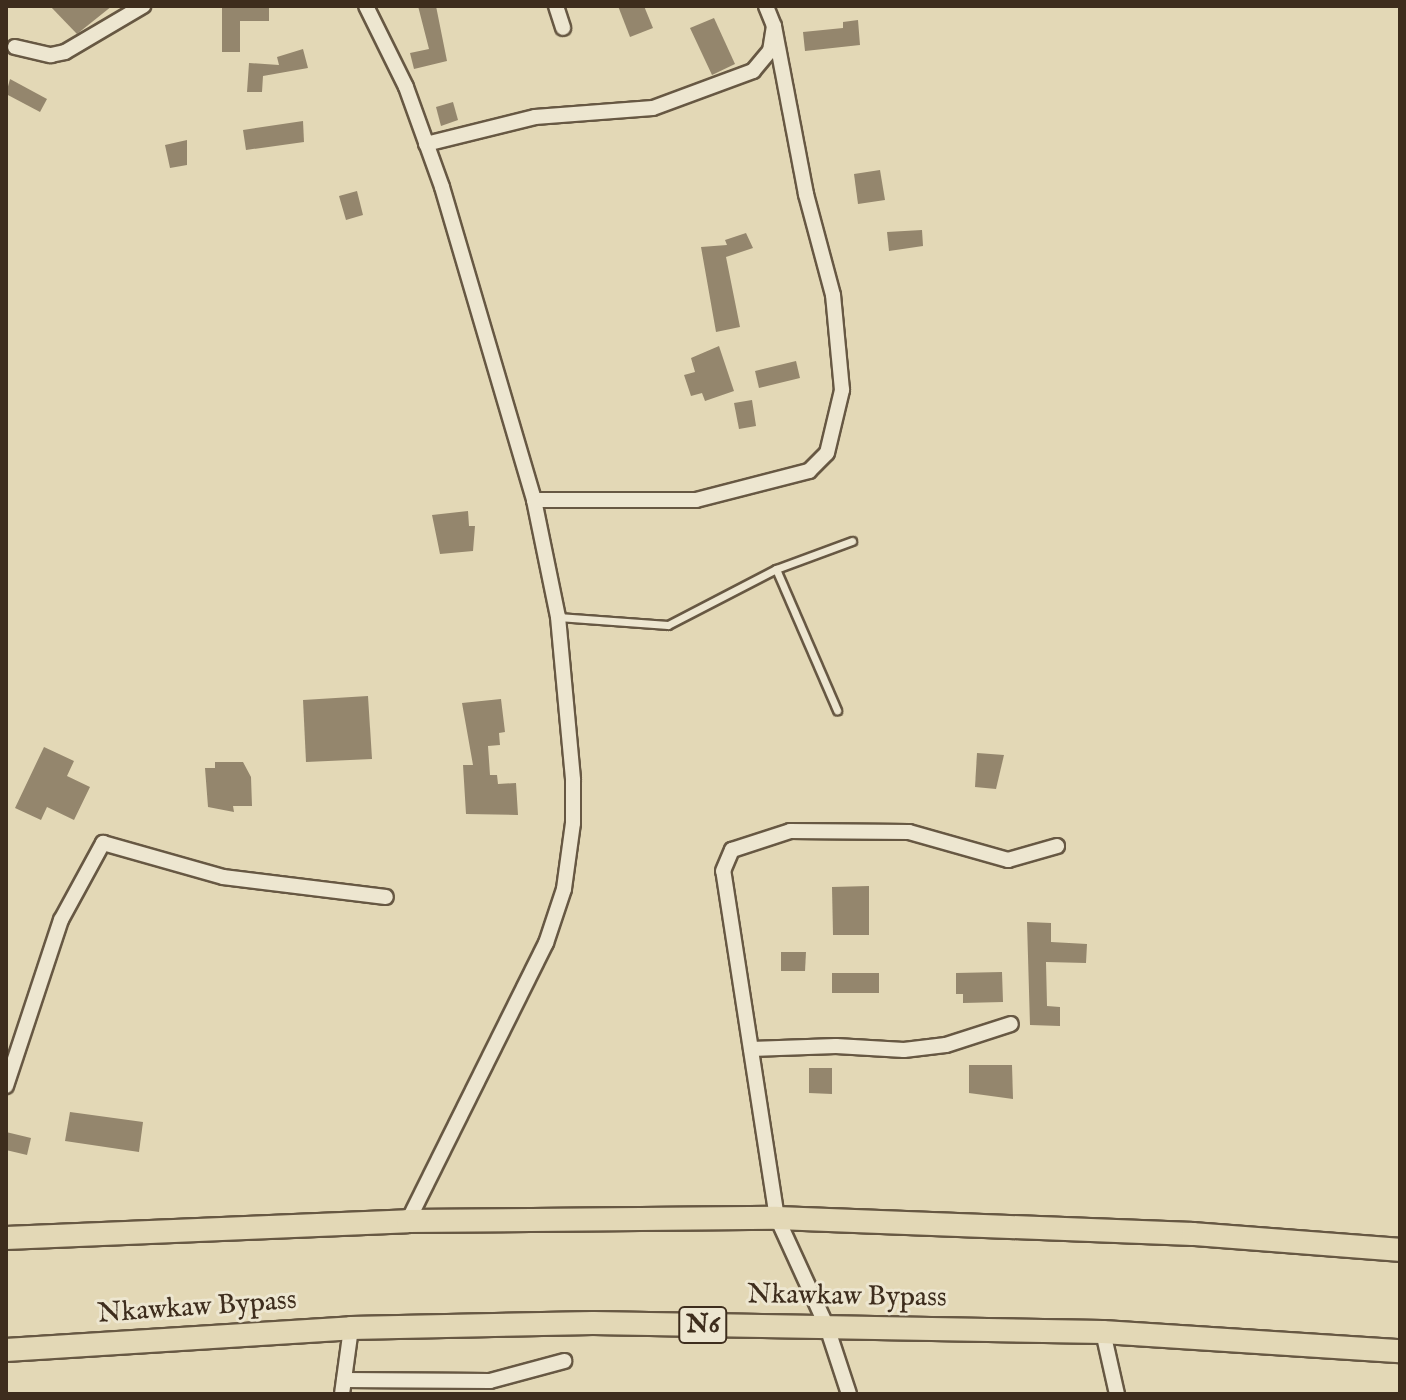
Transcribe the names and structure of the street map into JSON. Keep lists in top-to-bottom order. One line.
{"streets":{"highway":["Nkawkaw Bypass","N6"]}}
